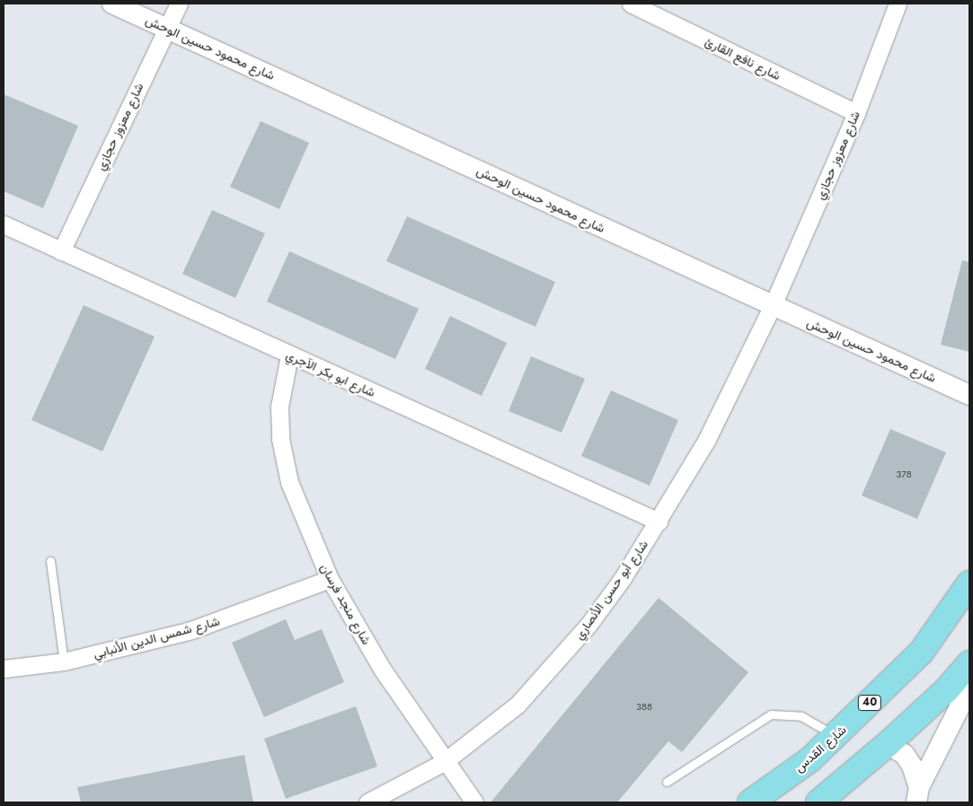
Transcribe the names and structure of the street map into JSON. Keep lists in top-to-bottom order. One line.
{"streets":{"highway":["40","شارع القدس"],"street":["شارع محمود حسين الوحش","شارع نافع القارئ","شارع معزوز حجازي","شارع ابو بكر الآجري","شارع أبو حسن الأنصاري","شارع منجد فرسان","شارع شمس الدين الأنبابي"]},"crossings":[["شارع محمود حسين الوحش","شارع معزوز حجازي"],["شارع محمود حسين الوحش","شارع أبو حسن الأنصاري"],["شارع نافع القارئ","شارع معزوز حجازي"],["شارع معزوز حجازي","شارع ابو بكر الآجري"],["شارع معزوز حجازي","شارع أبو حسن الأنصاري"],["شارع ابو بكر الآجري","شارع أبو حسن الأنصاري"],["شارع ابو بكر الآجري","شارع منجد فرسان"],["شارع أبو حسن الأنصاري","شارع منجد فرسان"],["شارع منجد فرسان","شارع شمس الدين الأنبابي"]],"house_numbers":["378","388"]}
